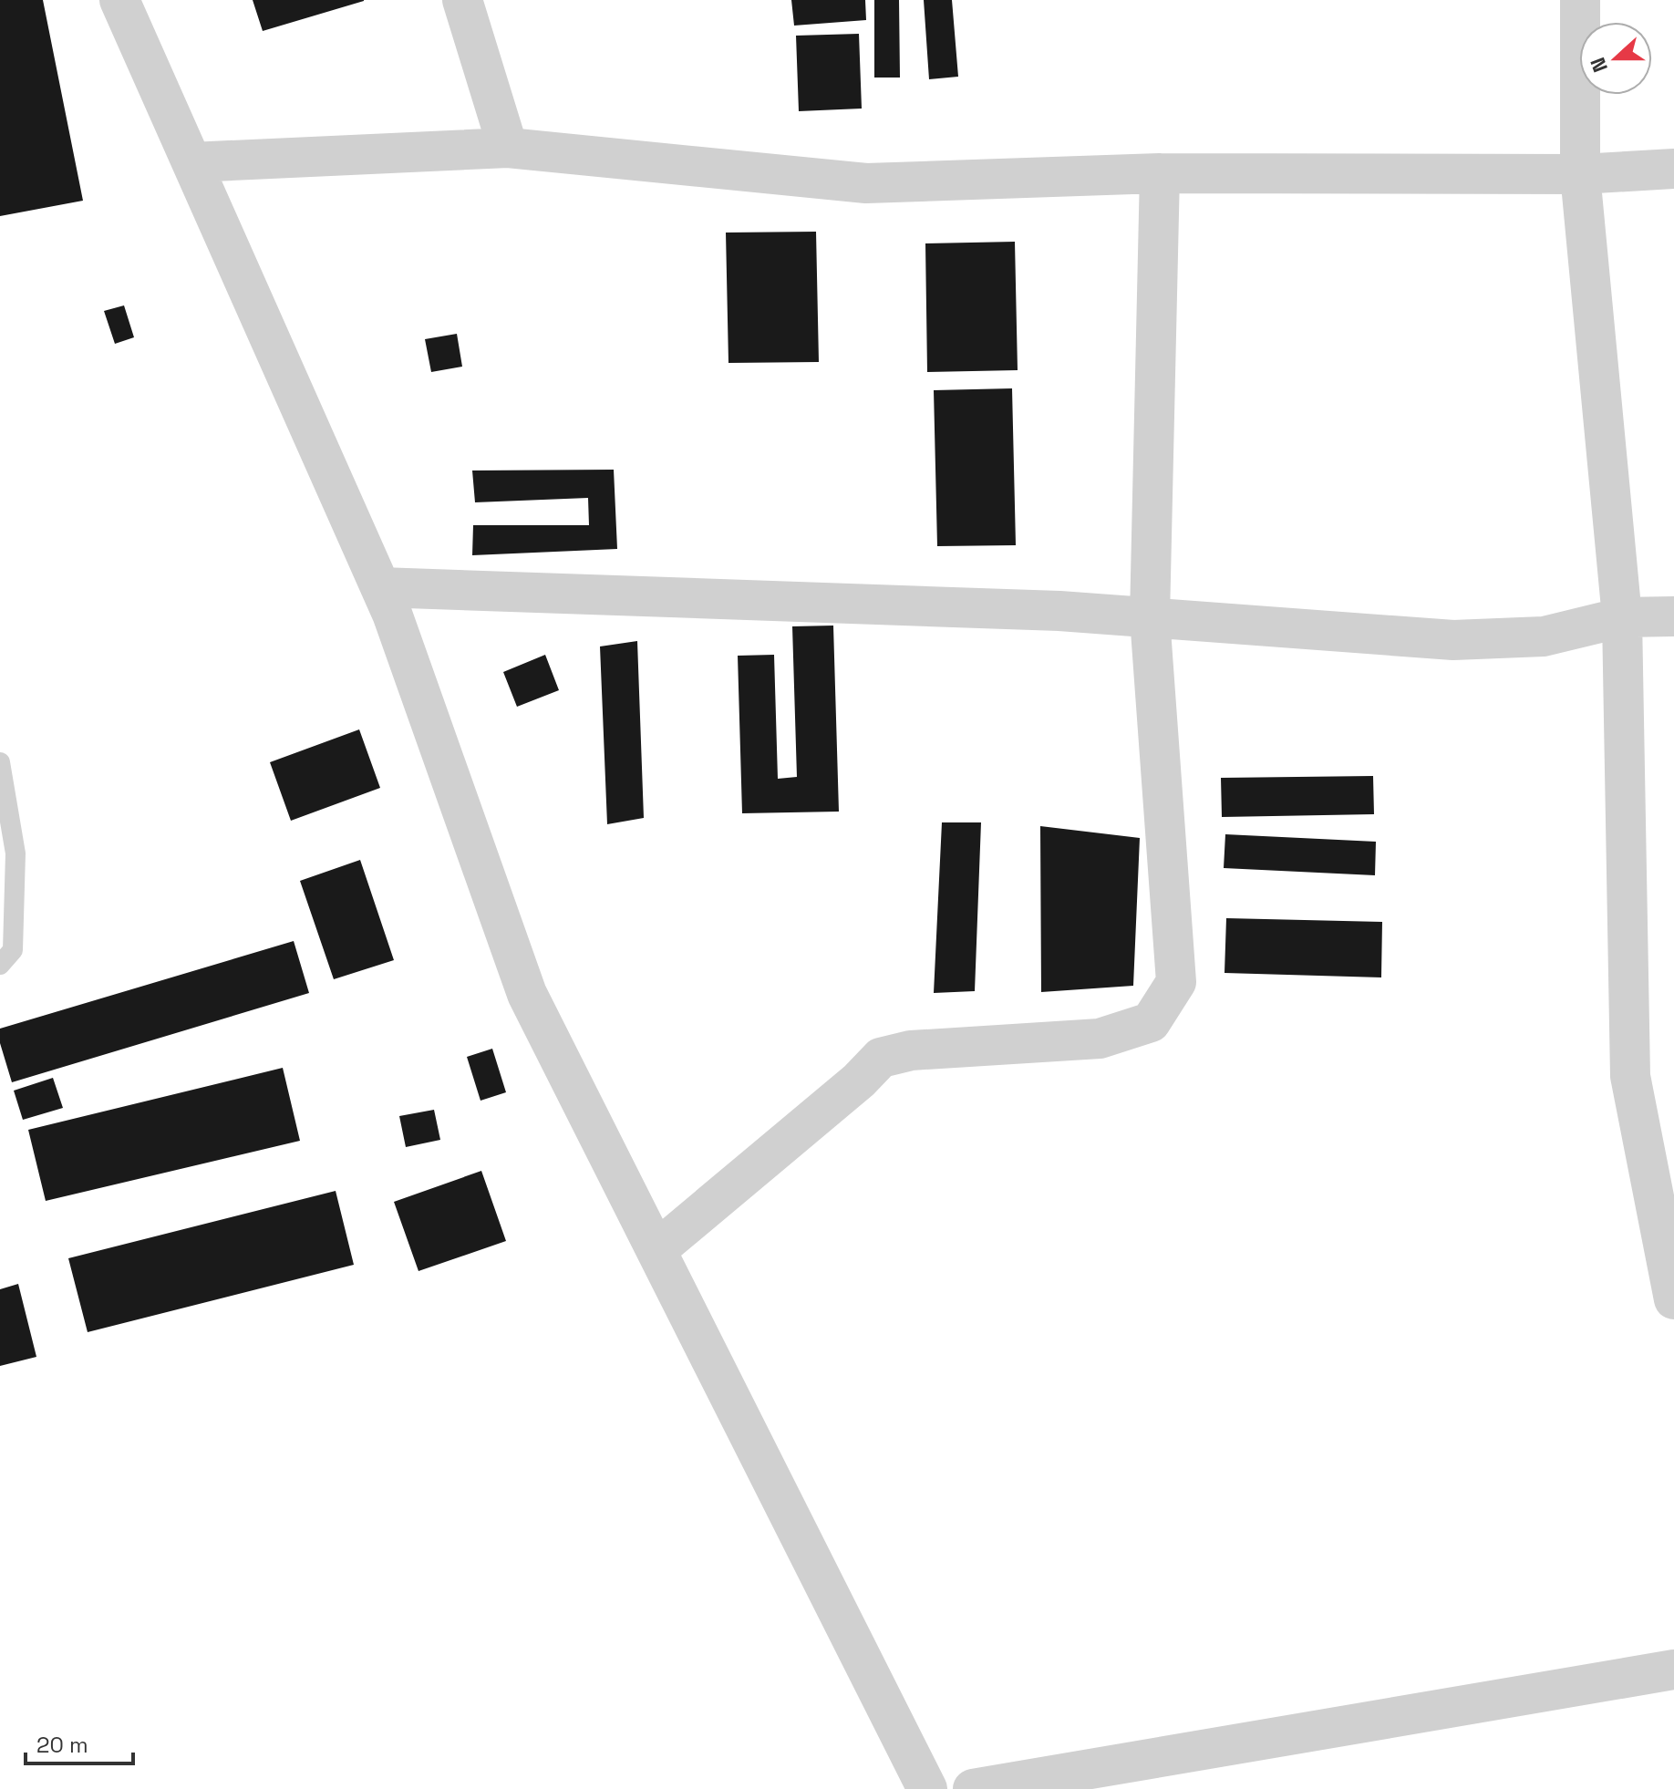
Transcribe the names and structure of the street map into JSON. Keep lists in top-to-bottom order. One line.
{"scale_bar":"20 m","north":"left"}
